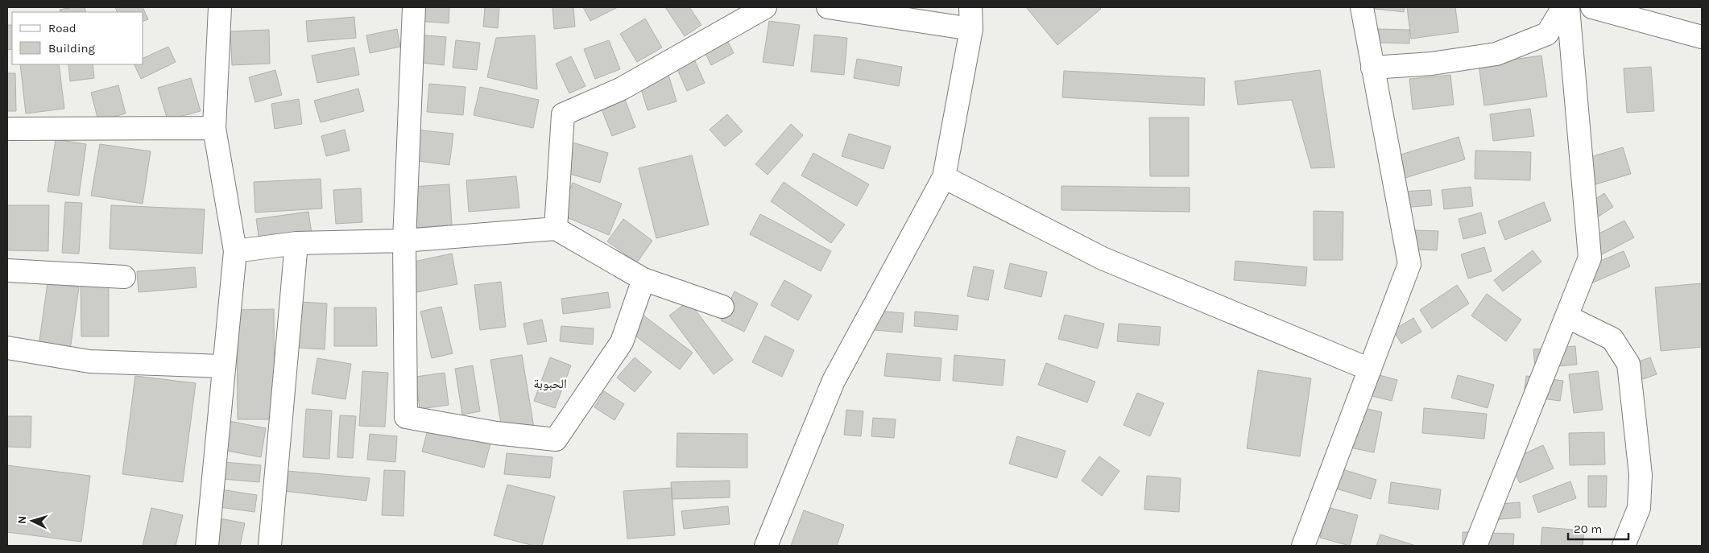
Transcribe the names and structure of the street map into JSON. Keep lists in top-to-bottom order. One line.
{"districts":["الحبوبة"],"legend":["Road","Building"],"scale_bar":"20 m","north":"left"}
